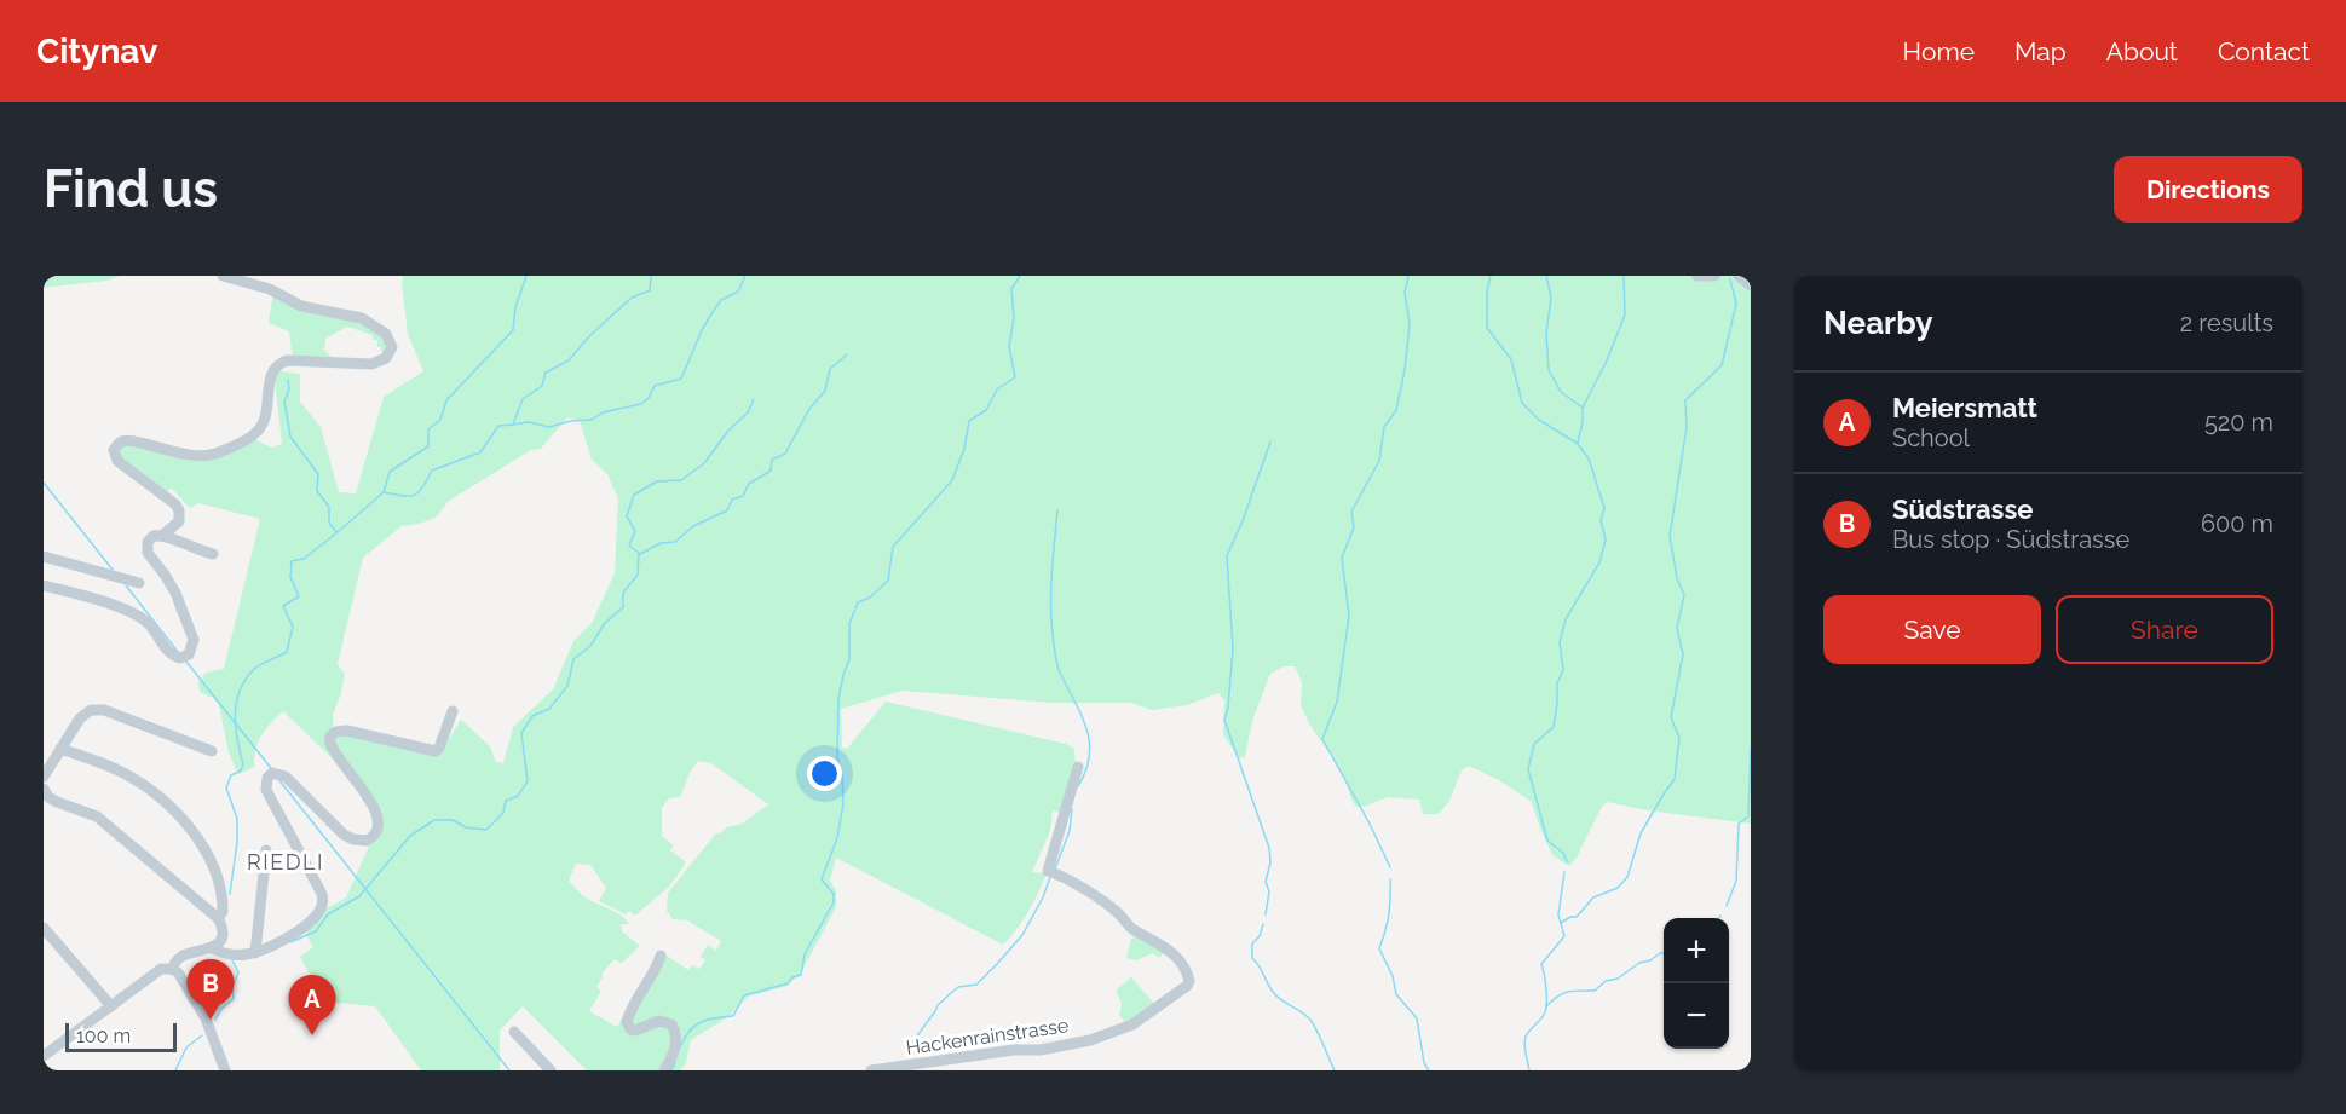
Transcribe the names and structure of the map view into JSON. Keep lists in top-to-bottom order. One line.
{"streets":{"street":["Hackenrainstrasse"]},"districts":["RIEDLI"],"scale_bar":"100 m","page":{"header":"Citynav","nav":["Home","Map","About","Contact"],"buttons":["Directions",["Save","Share"]],"title":"Find us","heading":["Nearby","2 results"],"list":[{"mark":"A","name":"Meiersmatt","note":"School","value":"520 m"},{"mark":"B","name":"Südstrasse","note":"Bus stop · Südstrasse","value":"600 m"}],"map_buttons":["+","−"],"pins":["B","A"],"scale":"100 m"}}
